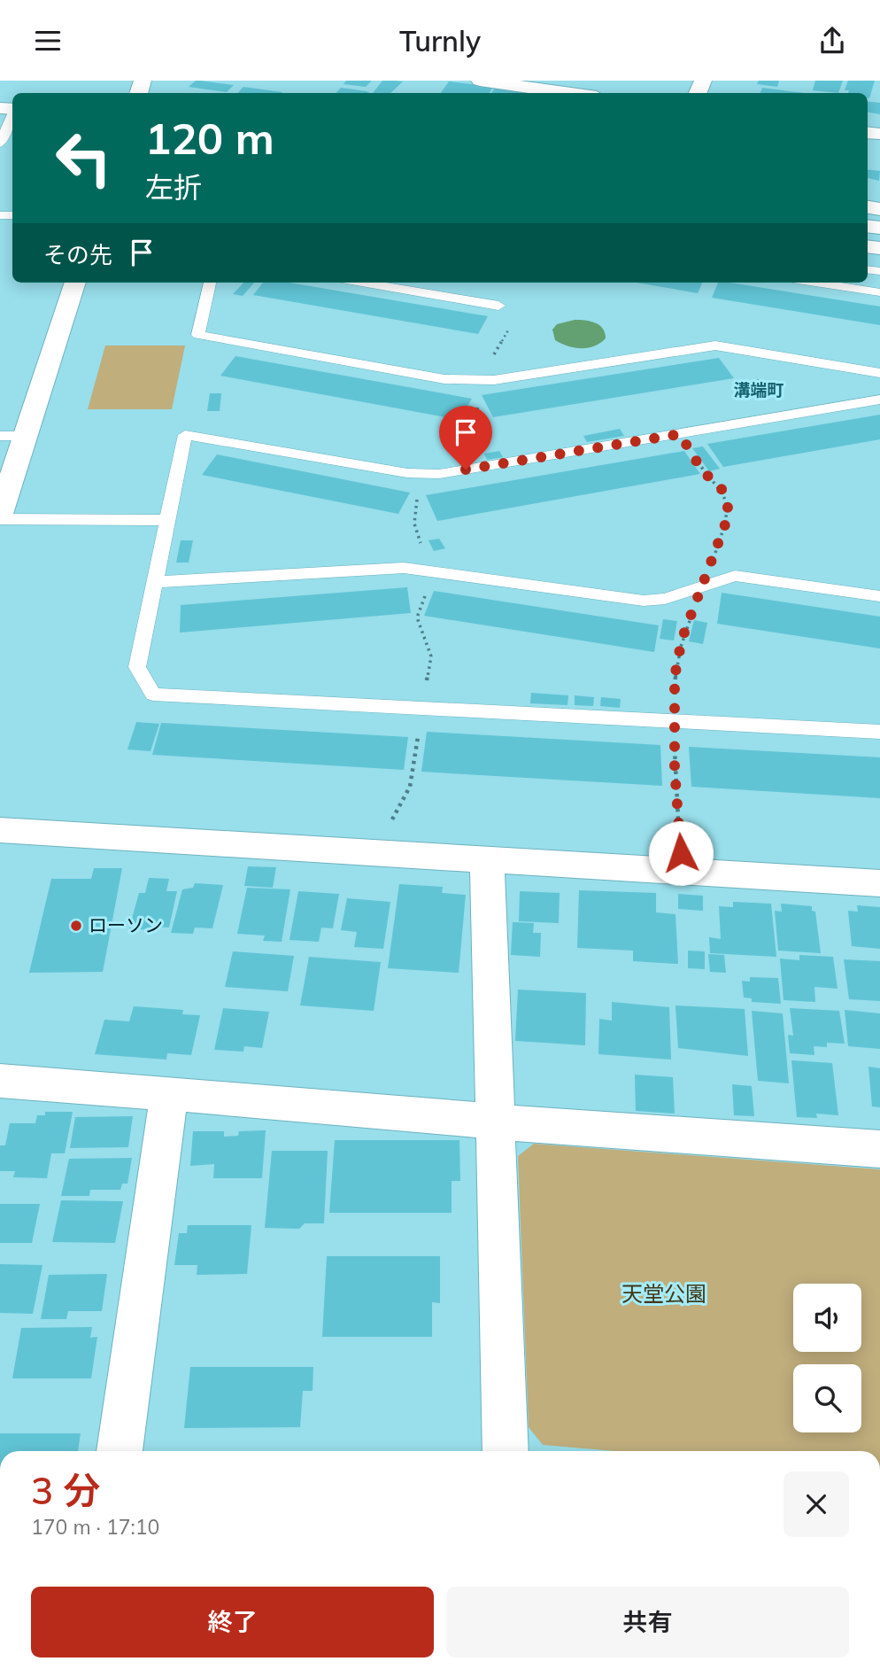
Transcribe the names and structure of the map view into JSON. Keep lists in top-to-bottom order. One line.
{"districts":["溝端町"],"parks":["天堂公園"],"places":["ローソン"],"page":{"header":"Turnly","turn":["120 m","左折"],"then":"その先","heading":["3 分","170 m · 17:10"],"buttons":["終了","共有"]}}
